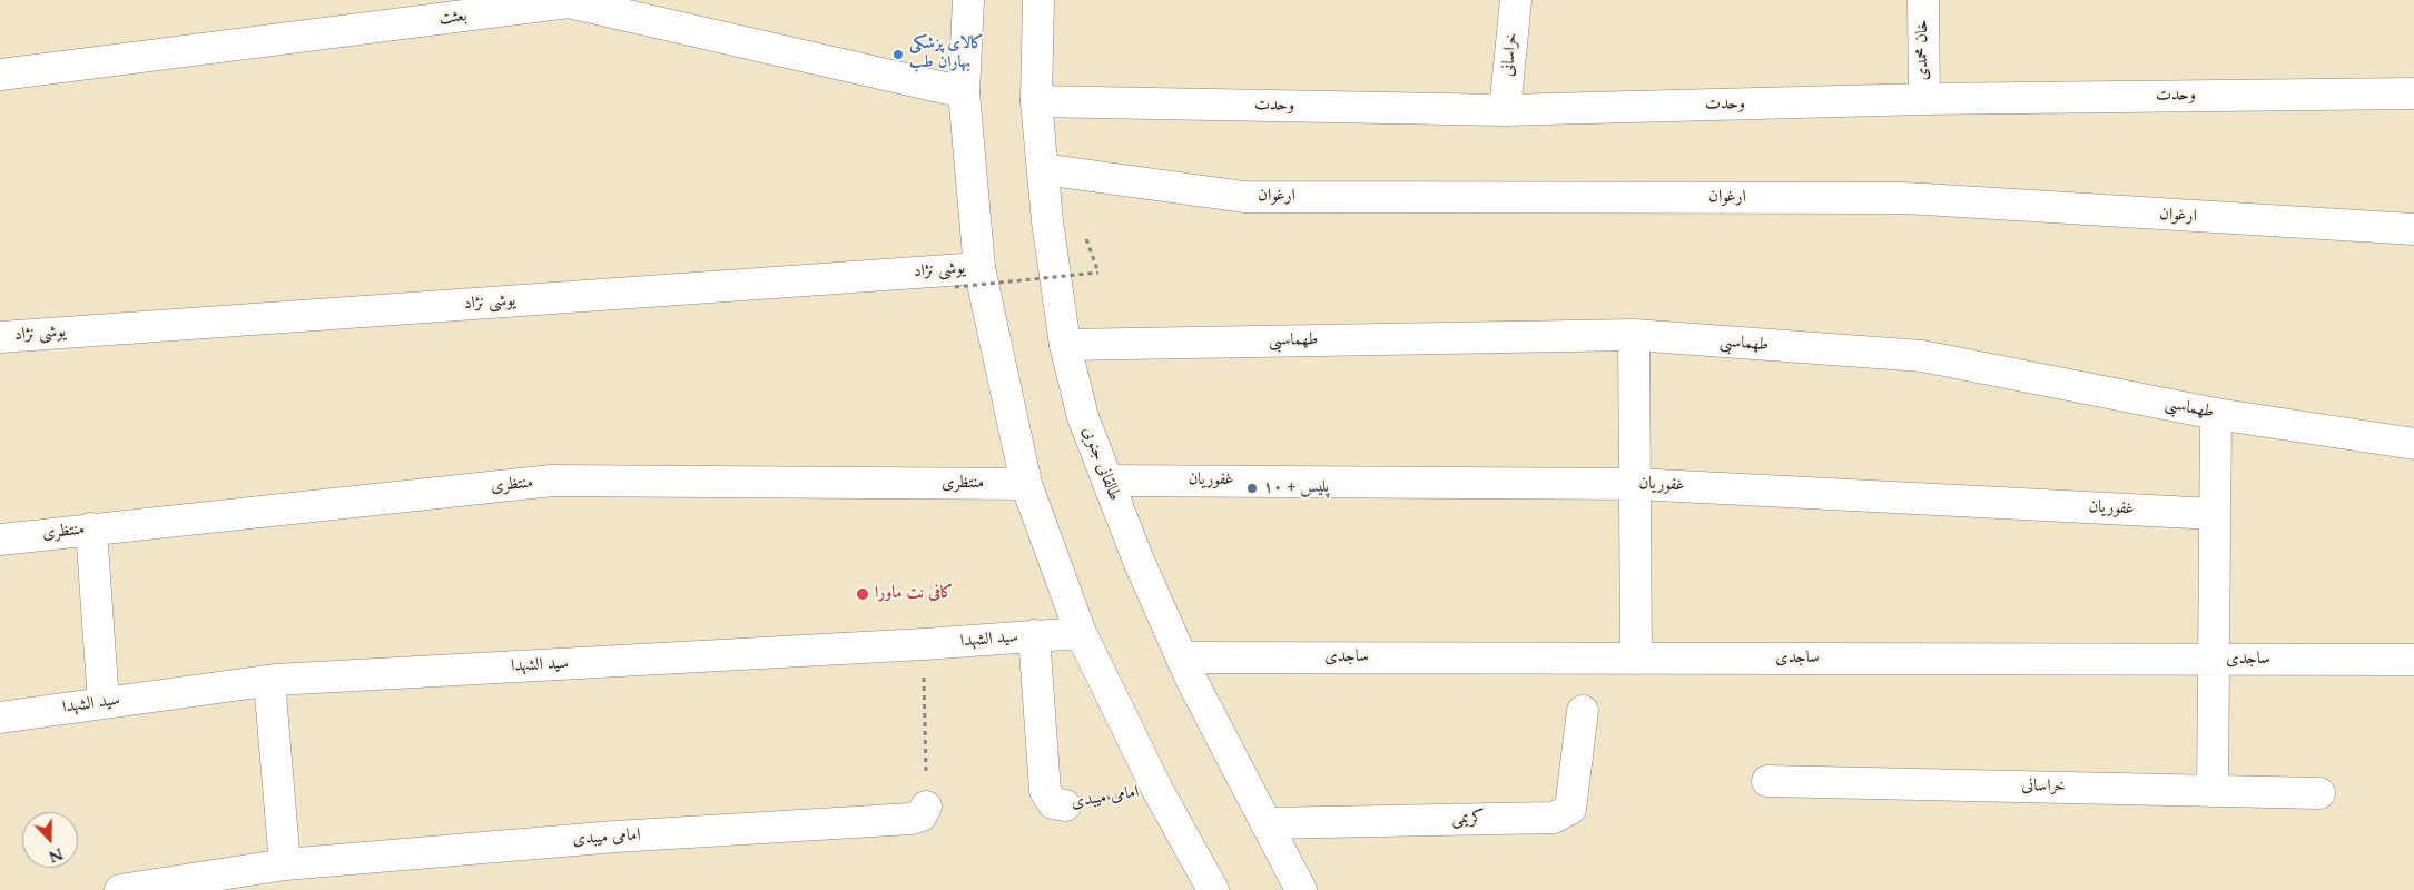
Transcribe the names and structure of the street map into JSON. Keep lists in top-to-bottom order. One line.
{"streets":{"street":["بعثت","خان محمدی","خراسانی","وحدت","ارغوان","یوشی نژاد","طهماسبی","طالقانی جنوبی","غفوریان","منتظری","سید الشهدا","ساجدی","امامی میبدی","کریمی"]},"crossings":[["خان محمدی","وحدت"],["خراسانی","وحدت"],["وحدت","طالقانی جنوبی"],["ارغوان","طالقانی جنوبی"],["طهماسبی","طالقانی جنوبی"],["طالقانی جنوبی","غفوریان"],["طالقانی جنوبی","ساجدی"],["طالقانی جنوبی","کریمی"]],"places":["کالای پزشکی بهاران طب","پلیس + ۱۰","کافی نت ماورا"],"north":"bottom"}
